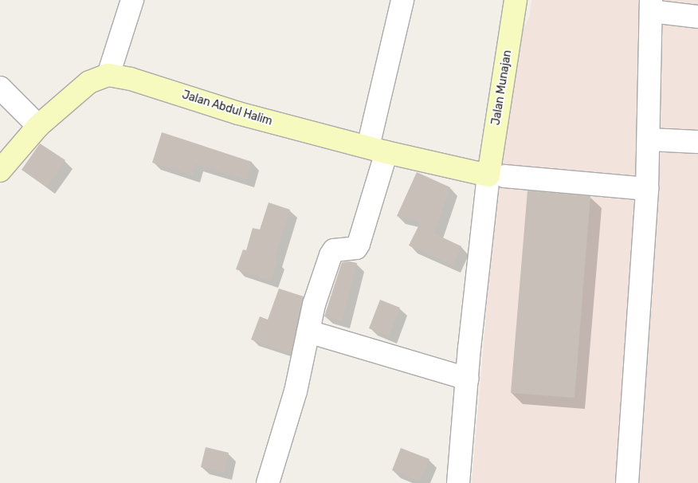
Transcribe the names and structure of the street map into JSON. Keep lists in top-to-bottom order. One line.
{"streets":{"street":["Jalan Munajan","Jalan Abdul Halim"]},"crossings":[["Jalan Munajan","Jalan Abdul Halim"]]}
